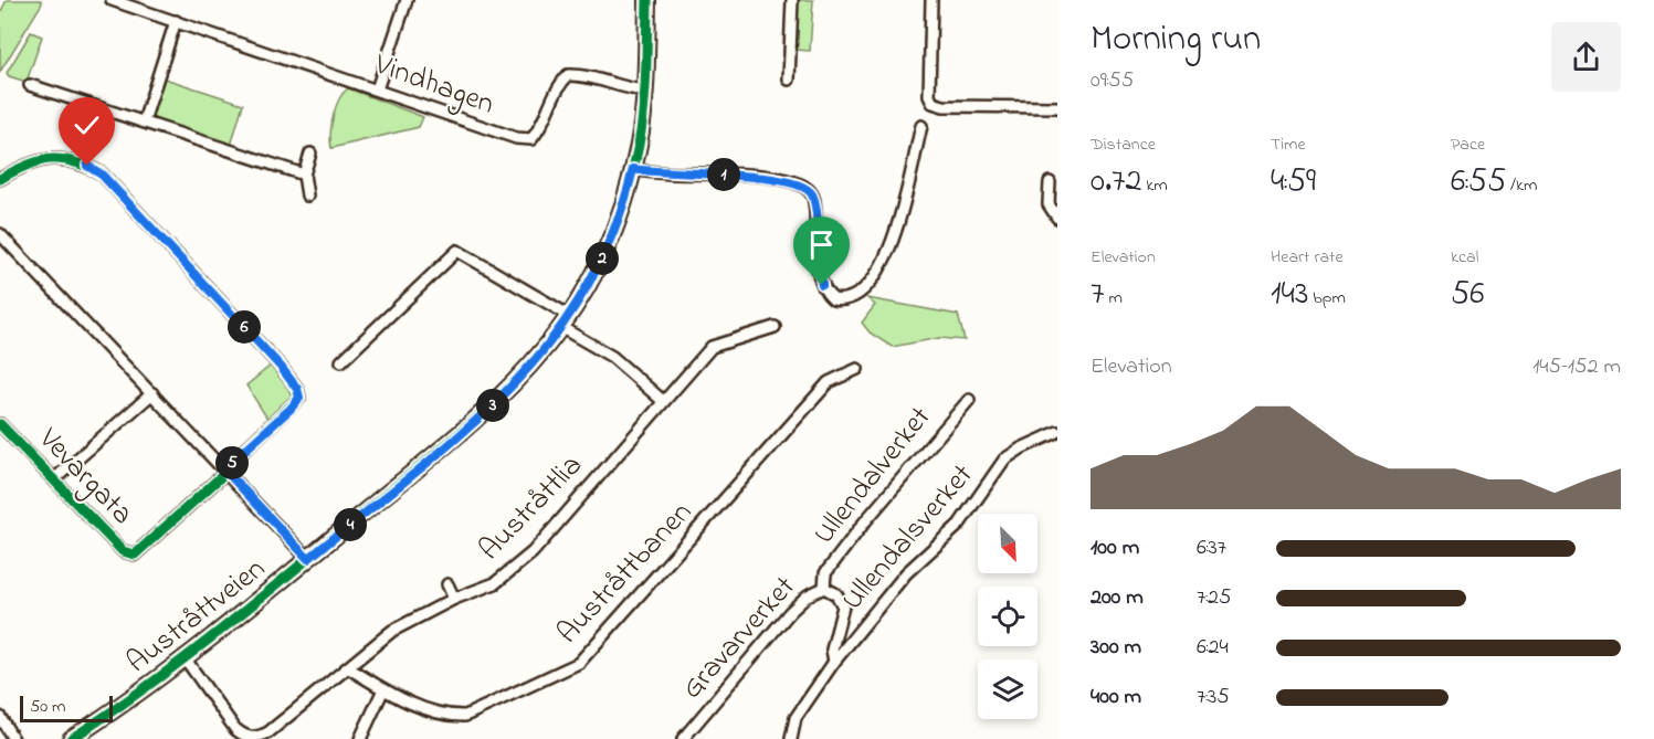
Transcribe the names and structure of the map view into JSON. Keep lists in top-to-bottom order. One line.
{"streets":{"main road":["Austråttveien"],"street":["Vindhagen","Ullendalverket","Vevargata","Austråttlia","Ullendalsverket","Austråttbanen","Gravarverket"]},"crossings":[["Vindhagen","Austråttveien"],["Ullendalverket","Gravarverket"],["Austråttlia","Austråttbanen"],["Ullendalsverket","Gravarverket"]],"scale_bar":"50 m","north":"bottom right","page":{"heading":["Morning run","09:55"],"stats":[["Distance","0.72 km"],["Time","4:59"],["Pace","6:55 /km"],["Elevation","7 m"],["Heart rate","143 bpm"],["kcal","56"]],"pins":["1","2","6","3","5","4"],"chart":["Elevation","145–152 m"],"list":[{"name":"100 m","note":"6:37"},{"name":"200 m","note":"7:25"},{"name":"300 m","note":"6:24"},{"name":"400 m","note":"7:35"}],"scale":"50 m"}}
